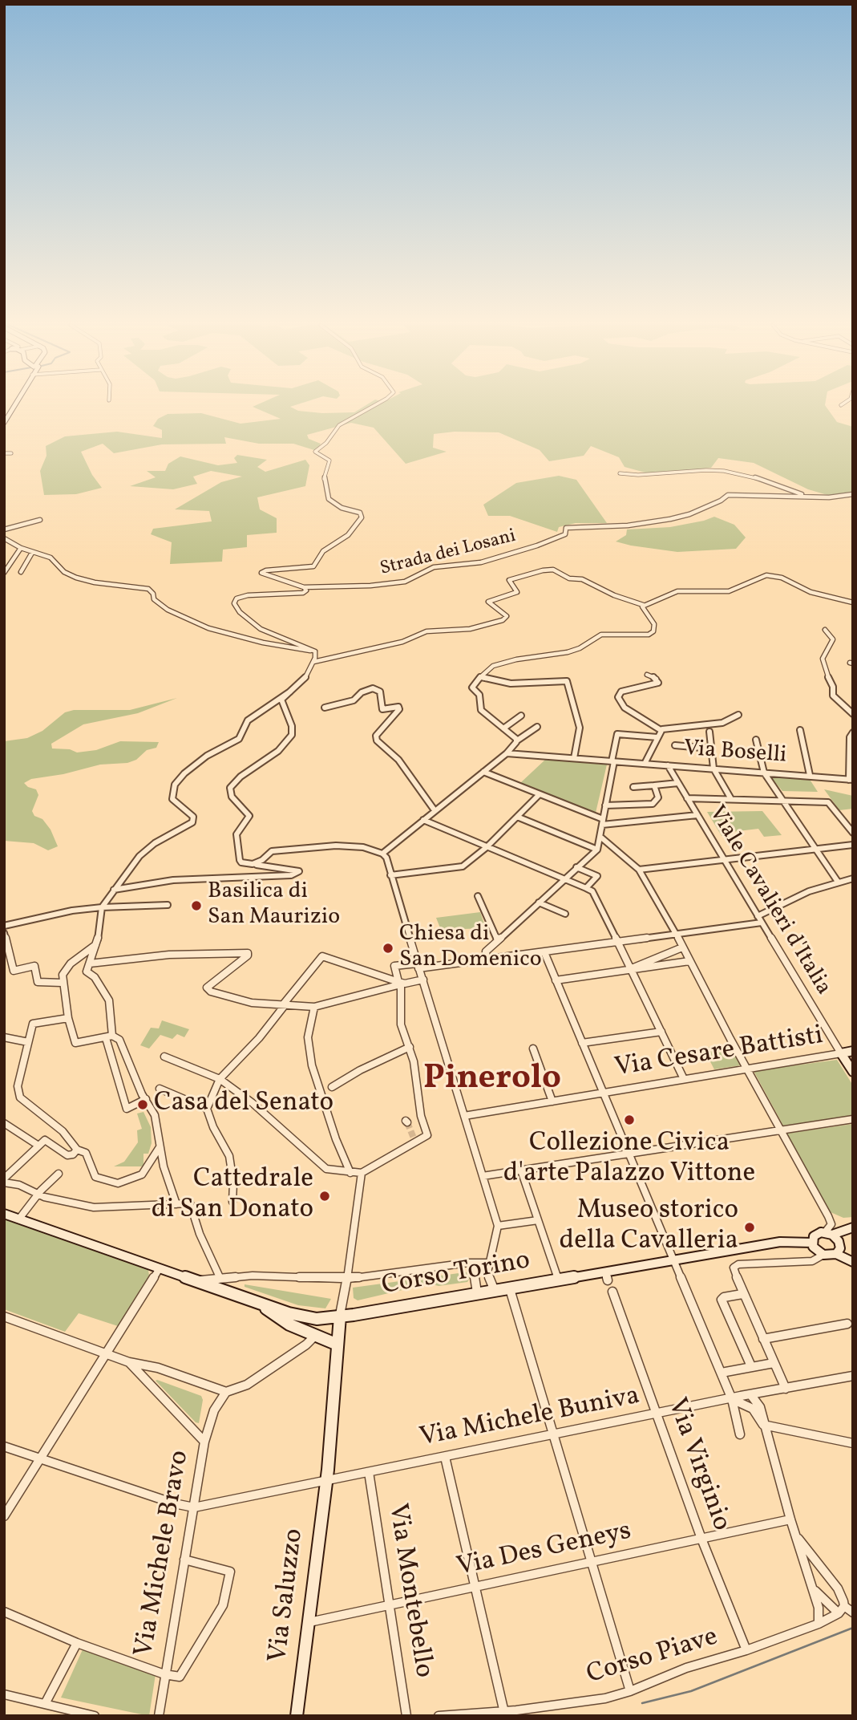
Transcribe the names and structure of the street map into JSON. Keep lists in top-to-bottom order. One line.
{"streets":{"main road":["Corso Torino","Via Saluzzo"],"street":["Strada dei Losani","Via Boselli","Viale Cavalieri d'Italia","Via Cesare Battisti","Via Michele Buniva","Via Virginio","Via Des Geneys","Via Michele Bravo","Via Montebello","Corso Piave"]},"crossings":[["Via Boselli","Viale Cavalieri d'Italia"],["Viale Cavalieri d'Italia","Via Cesare Battisti"],["Corso Torino","Via Saluzzo"],["Via Michele Buniva","Via Virginio"],["Via Michele Buniva","Via Michele Bravo"],["Via Michele Buniva","Via Montebello"],["Via Michele Buniva","Via Saluzzo"],["Via Virginio","Via Des Geneys"],["Via Virginio","Corso Piave"],["Via Des Geneys","Via Montebello"],["Via Des Geneys","Via Saluzzo"]],"districts":["Pinerolo"],"places":["Basilica di San Maurizio","Chiesa di San Domenico","Casa del Senato","Collezione Civica d'arte Palazzo Vittone","Cattedrale di San Donato","Museo storico della Cavalleria"]}
